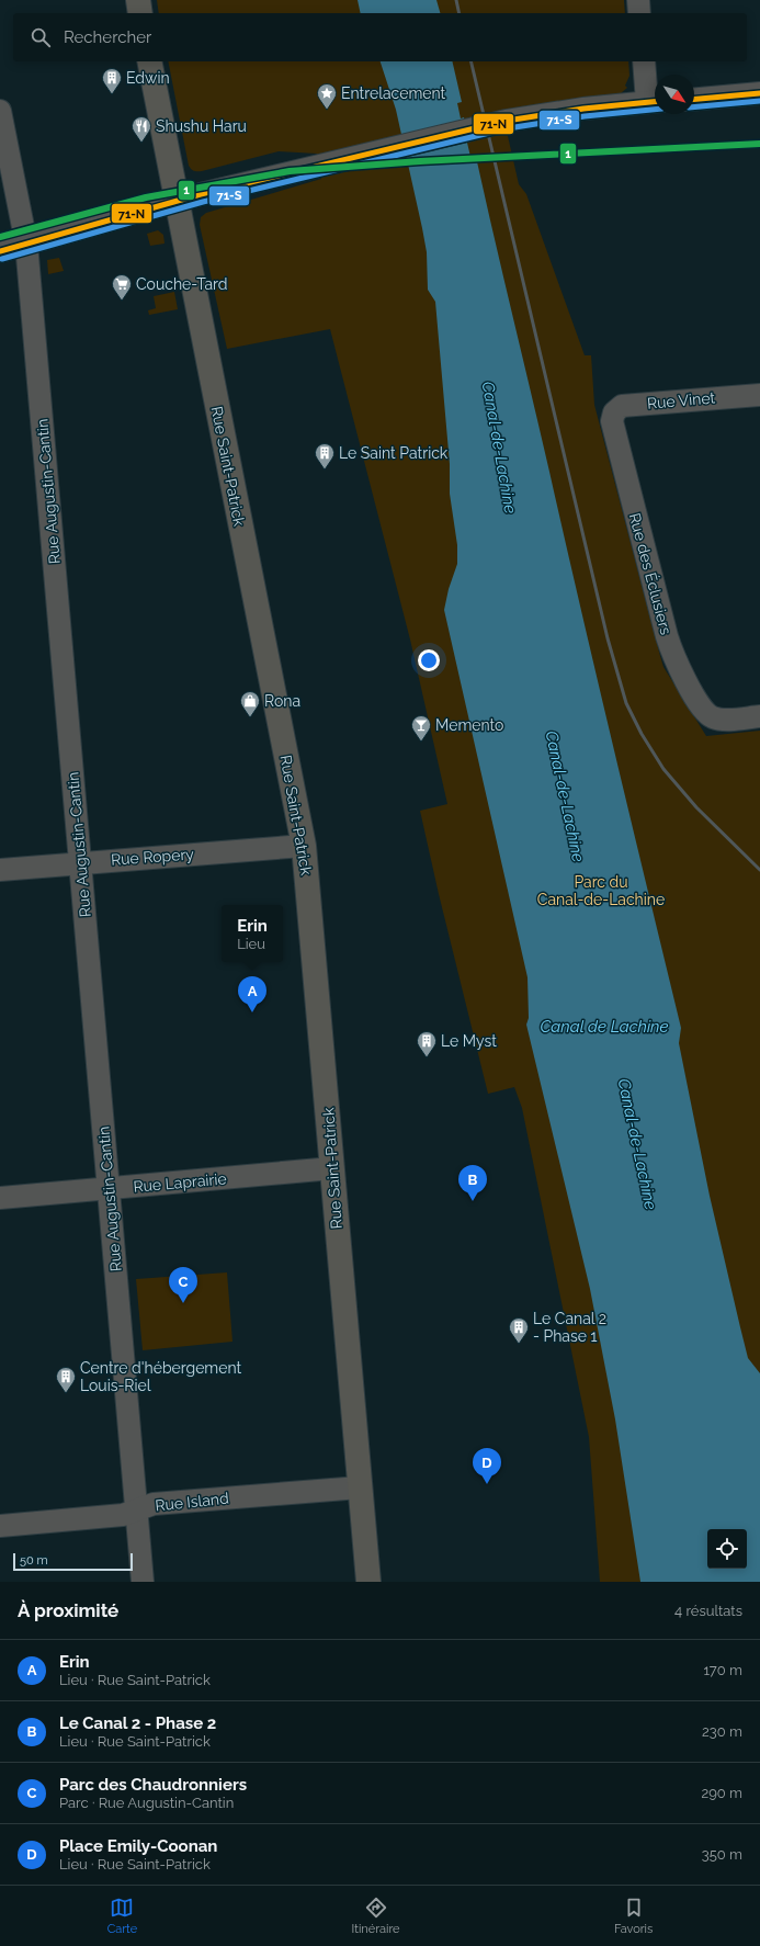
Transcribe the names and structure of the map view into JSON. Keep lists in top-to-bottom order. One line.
{"streets":{"main road":["Rue Saint-Patrick"],"street":["Rue Vinet","Rue Augustin-Cantin","Rue des Éclusiers","Rue Ropery","Rue Laprairie","Rue Island"]},"crossings":[["Rue Vinet","Rue des Éclusiers"],["Rue Saint-Patrick","Rue Ropery"],["Rue Saint-Patrick","Rue Laprairie"],["Rue Saint-Patrick","Rue Island"],["Rue Augustin-Cantin","Rue Ropery"],["Rue Augustin-Cantin","Rue Laprairie"],["Rue Augustin-Cantin","Rue Island"]],"water":["Canal-de-Lachine","Canal de Lachine"],"parks":["Parc du Canal-de-Lachine"],"places":{"building":["Edwin","Le Saint Patrick","Le Myst","Le Canal 2 - Phase 1","Centre d'hébergement Louis-Riel"],"place":["Entrelacement"],"restaurant":["Shushu Haru"],"supermarket":["Couche-Tard"],"shop":["Rona"],"bar":["Memento"]},"lines":["transit line 71-N","transit line 71-S","metro line 1"],"scale_bar":"50 m","north":"bottom right","page":{"search":"Rechercher","popup":["Erin","Lieu"],"pins":["A","B","C","D"],"scale":"50 m","heading":["À proximité","4 résultats"],"list":[{"mark":"A","name":"Erin","note":"Lieu · Rue Saint-Patrick","value":"170 m"},{"mark":"B","name":"Le Canal 2 - Phase 2","note":"Lieu · Rue Saint-Patrick","value":"230 m"},{"mark":"C","name":"Parc des Chaudronniers","note":"Parc · Rue Augustin-Cantin","value":"290 m"},{"mark":"D","name":"Place Emily-Coonan","note":"Lieu · Rue Saint-Patrick","value":"350 m"}],"nav":["Carte","Itinéraire","Favoris"]}}
